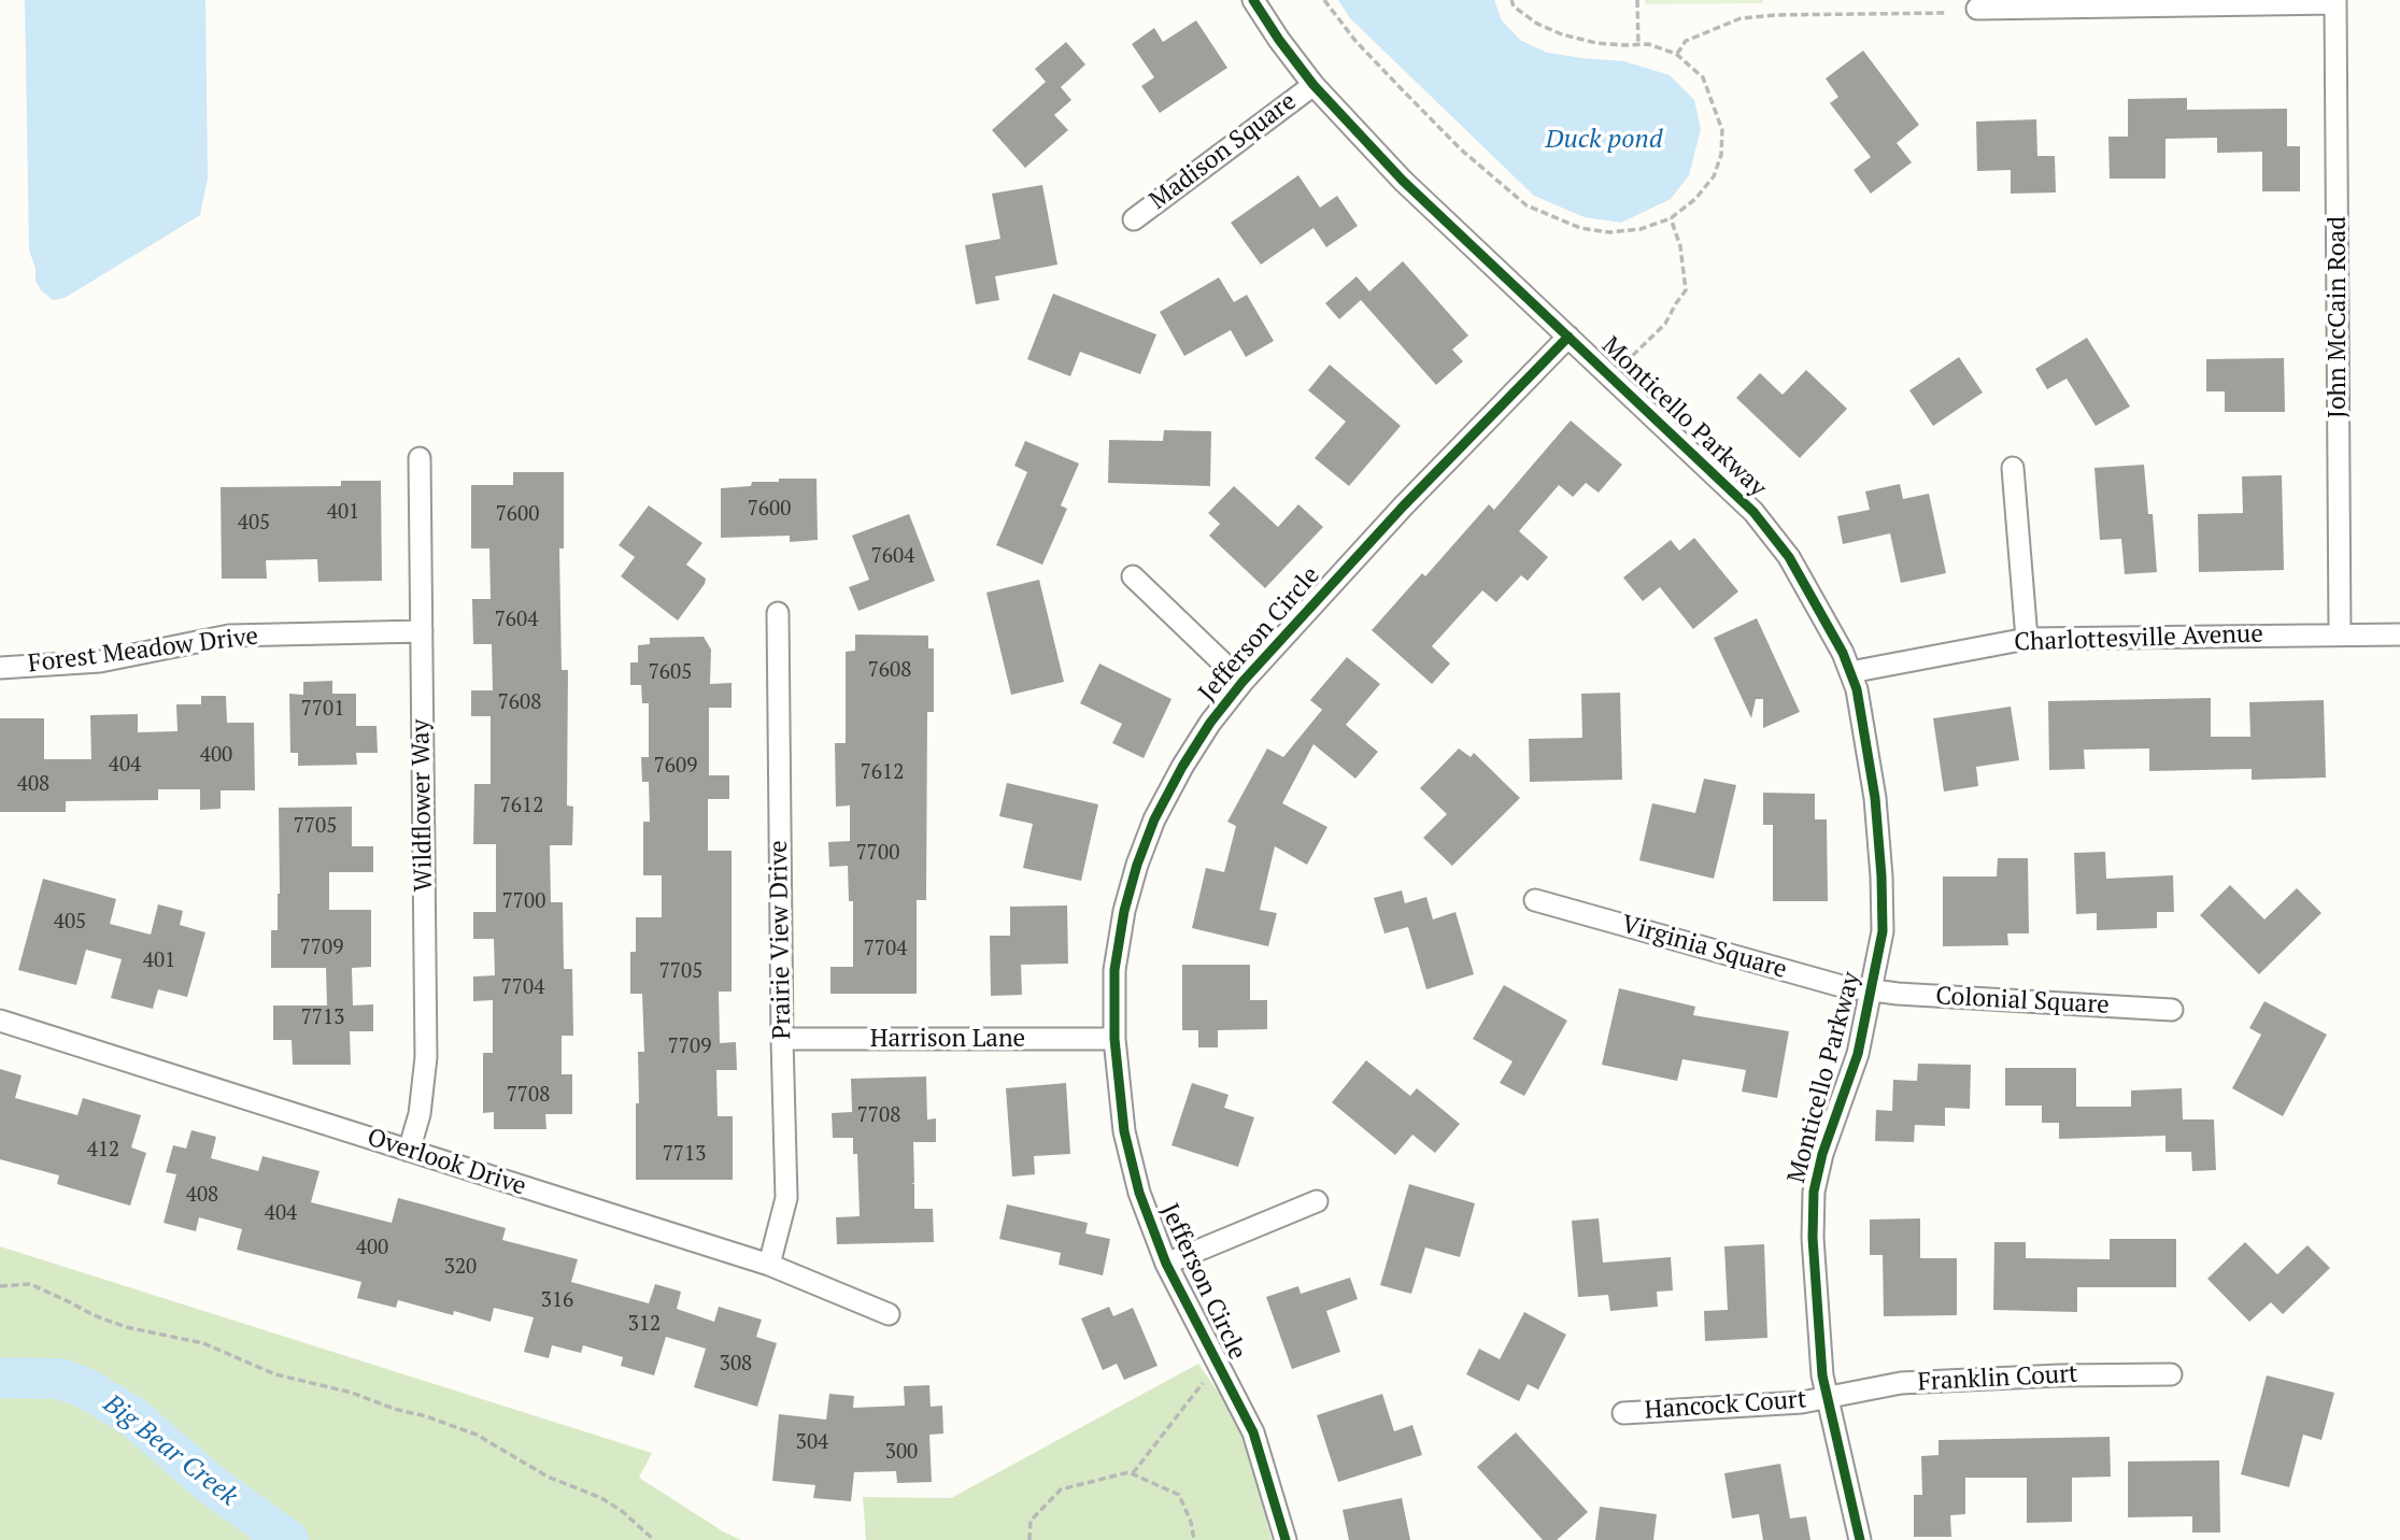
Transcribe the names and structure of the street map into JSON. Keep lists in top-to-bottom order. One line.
{"streets":{"street":["Madison Square","John McCain Road","Monticello Parkway","Jefferson Circle","Charlottesville Avenue","Forest Meadow Drive","Wildflower Way","Prairie View Drive","Virginia Square","Colonial Square","Harrison Lane","Overlook Drive","Franklin Court","Hancock Court"]},"crossings":[["Madison Square","Monticello Parkway"],["John McCain Road","Charlottesville Avenue"],["Monticello Parkway","Jefferson Circle"],["Monticello Parkway","Charlottesville Avenue"],["Monticello Parkway","Virginia Square"],["Monticello Parkway","Colonial Square"],["Monticello Parkway","Franklin Court"],["Monticello Parkway","Hancock Court"],["Jefferson Circle","Harrison Lane"],["Forest Meadow Drive","Wildflower Way"],["Wildflower Way","Overlook Drive"],["Prairie View Drive","Harrison Lane"],["Prairie View Drive","Overlook Drive"],["Virginia Square","Colonial Square"],["Franklin Court","Hancock Court"]],"water":["Duck pond","Big Bear Creek"],"house_numbers":["7600","401","7600","405","7604","7604","7608","7605","7608","7701","400","404","7609","7612","408","7612","7705","7700","7700","405","7709","7704","401","7705","7704","7713","7709","7708","7708","412","7713","408","404","400","320","316","312","308","304","300"]}
